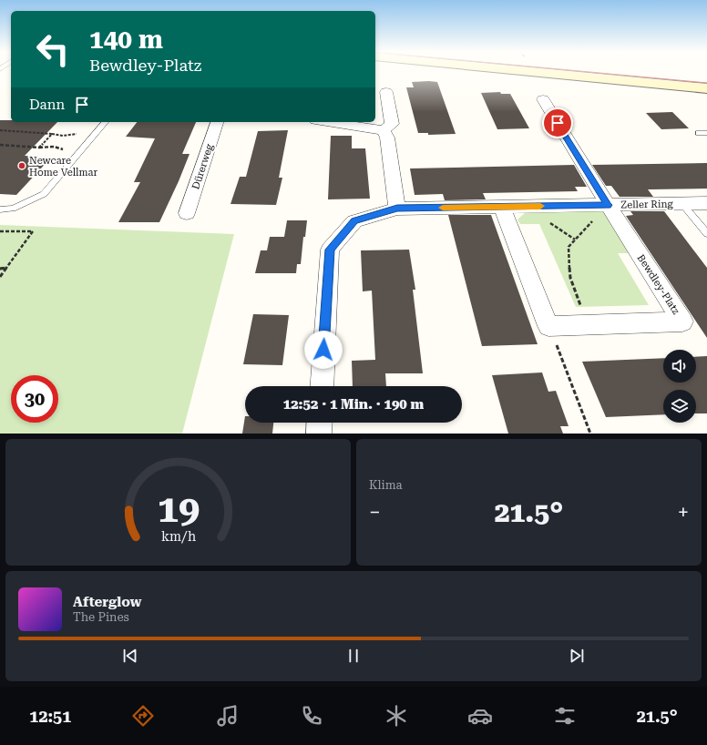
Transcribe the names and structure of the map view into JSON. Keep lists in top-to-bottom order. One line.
{"streets":{"street":["Dürerweg","Zeller Ring","Bewdley-Platz"]},"crossings":[["Zeller Ring","Bewdley-Platz"]],"places":["Newcare Home Vellmar"],"page":{"turn":["140 m","Bewdley-Platz"],"then":"Dann","limit":"30","trip":"12:52 · 1 Min. · 190 m","tile":"Klima","heat":["−","21.5°","+"],"song":["Afterglow","The Pines"],"tabs":["12:51","21.5°"],"gauge":["19","km/h"]}}
